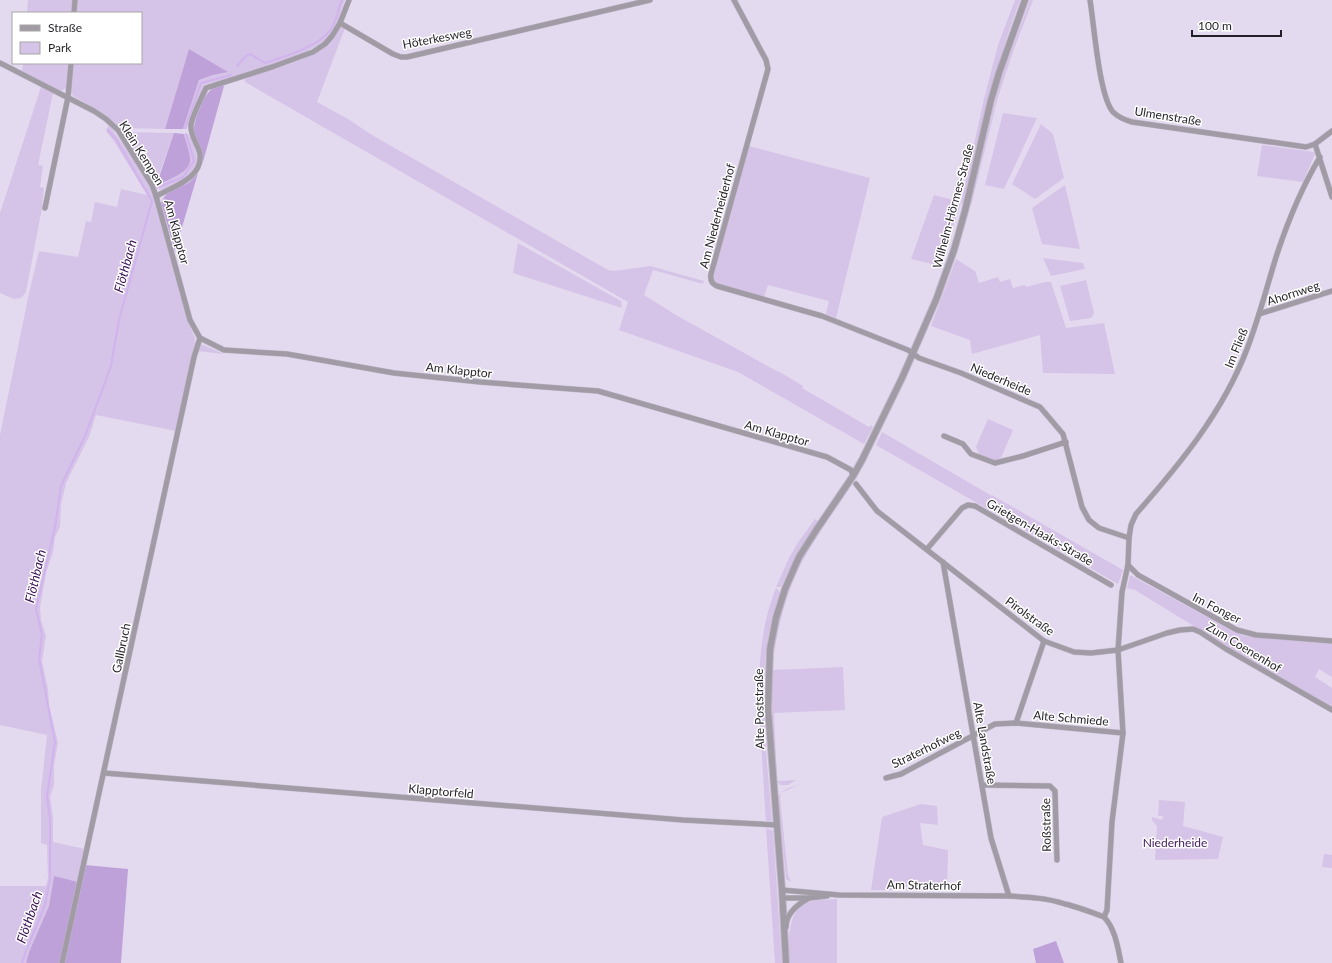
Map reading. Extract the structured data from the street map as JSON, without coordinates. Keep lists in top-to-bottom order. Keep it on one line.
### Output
{"streets":{"street":["Höterkesweg","Ulmenstraße","Klein Kempen","Wilhelm-Hörmes-Straße","Am Niederheiderhof","Am Klapptor","Ahornweg","Im Fließ","Niederheide","Grietgen-Haaks-Straße","Im Fonger","Pirolstraße","Zum Coenenhof","Gallbruch","Alte Poststraße","Alte Schmiede","Alte Landstraße","Straterhofweg","Klapptorfeld","Roßstraße","Am Straterhof"]},"crossings":[["Klein Kempen","Am Klapptor"],["Wilhelm-Hörmes-Straße","Am Niederheiderhof"],["Wilhelm-Hörmes-Straße","Am Klapptor"],["Wilhelm-Hörmes-Straße","Niederheide"],["Wilhelm-Hörmes-Straße","Alte Poststraße"],["Am Niederheiderhof","Niederheide"],["Am Klapptor","Gallbruch"],["Am Klapptor","Alte Poststraße"],["Ahornweg","Im Fließ"],["Im Fließ","Niederheide"],["Pirolstraße","Zum Coenenhof"],["Pirolstraße","Alte Schmiede"],["Pirolstraße","Alte Landstraße"],["Gallbruch","Klapptorfeld"],["Alte Poststraße","Klapptorfeld"],["Alte Poststraße","Am Straterhof"],["Alte Schmiede","Alte Landstraße"],["Alte Schmiede","Straterhofweg"],["Alte Landstraße","Straterhofweg"],["Alte Landstraße","Roßstraße"],["Alte Landstraße","Am Straterhof"]],"water":["Flöthbach"],"parks":["Niederheide"],"legend":["Straße","Park"],"scale_bar":"100 m"}
